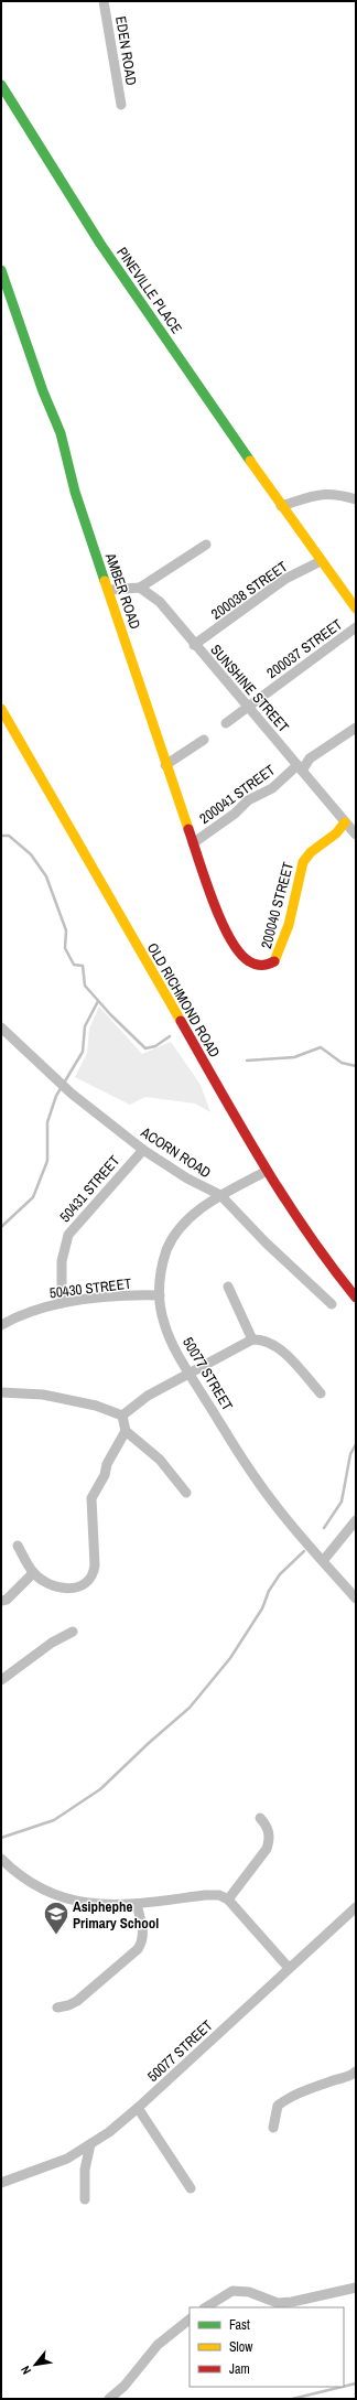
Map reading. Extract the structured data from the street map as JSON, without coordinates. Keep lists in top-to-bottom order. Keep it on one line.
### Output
{"streets":{"street":["EDEN ROAD","PINEVILLE PLACE","200038 STREET","AMBER ROAD","200037 STREET","SUNSHINE STREET","200041 STREET","200040 STREET","OLD RICHMOND ROAD","ACORN ROAD","50431 STREET","50430 STREET","50077 STREET"]},"crossings":[["PINEVILLE PLACE","200038 STREET"],["200038 STREET","SUNSHINE STREET"],["AMBER ROAD","200041 STREET"],["AMBER ROAD","200040 STREET"],["200037 STREET","SUNSHINE STREET"],["SUNSHINE STREET","200041 STREET"],["SUNSHINE STREET","200040 STREET"],["OLD RICHMOND ROAD","50077 STREET"],["ACORN ROAD","50431 STREET"],["ACORN ROAD","50077 STREET"],["50431 STREET","50430 STREET"],["50430 STREET","50077 STREET"]],"places":{"school or university":["Asiphephe Primary School"]},"legend":["Fast","Slow","Jam"],"north":"bottom left"}
